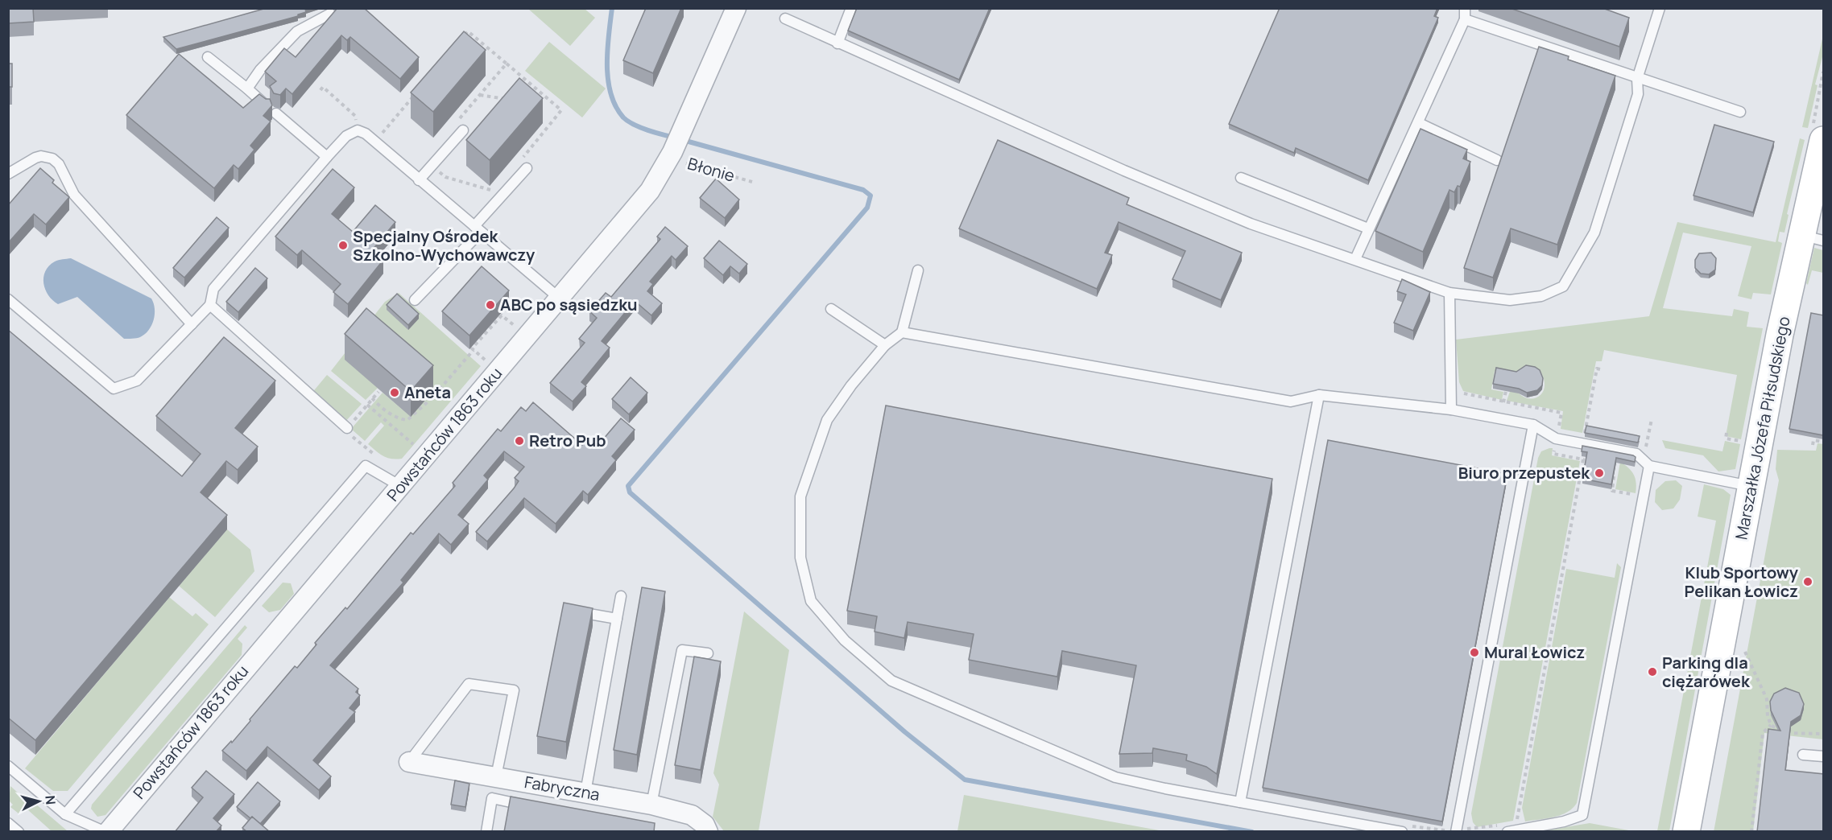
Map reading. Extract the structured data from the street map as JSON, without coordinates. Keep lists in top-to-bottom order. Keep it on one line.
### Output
{"streets":{"street":["Marszałka Józefa Piłsudskiego","Powstańców 1863 roku","Fabryczna"],"path":["Błonie"]},"crossings":[["Błonie","Powstańców 1863 roku"]],"places":["Specjalny Ośrodek Szkolno-Wychowawczy","ABC po sąsiedzku","Aneta","Retro Pub","Biuro przepustek","Klub Sportowy Pelikan Łowicz","Mural Łowicz","Parking dla ciężarówek"],"north":"right"}
